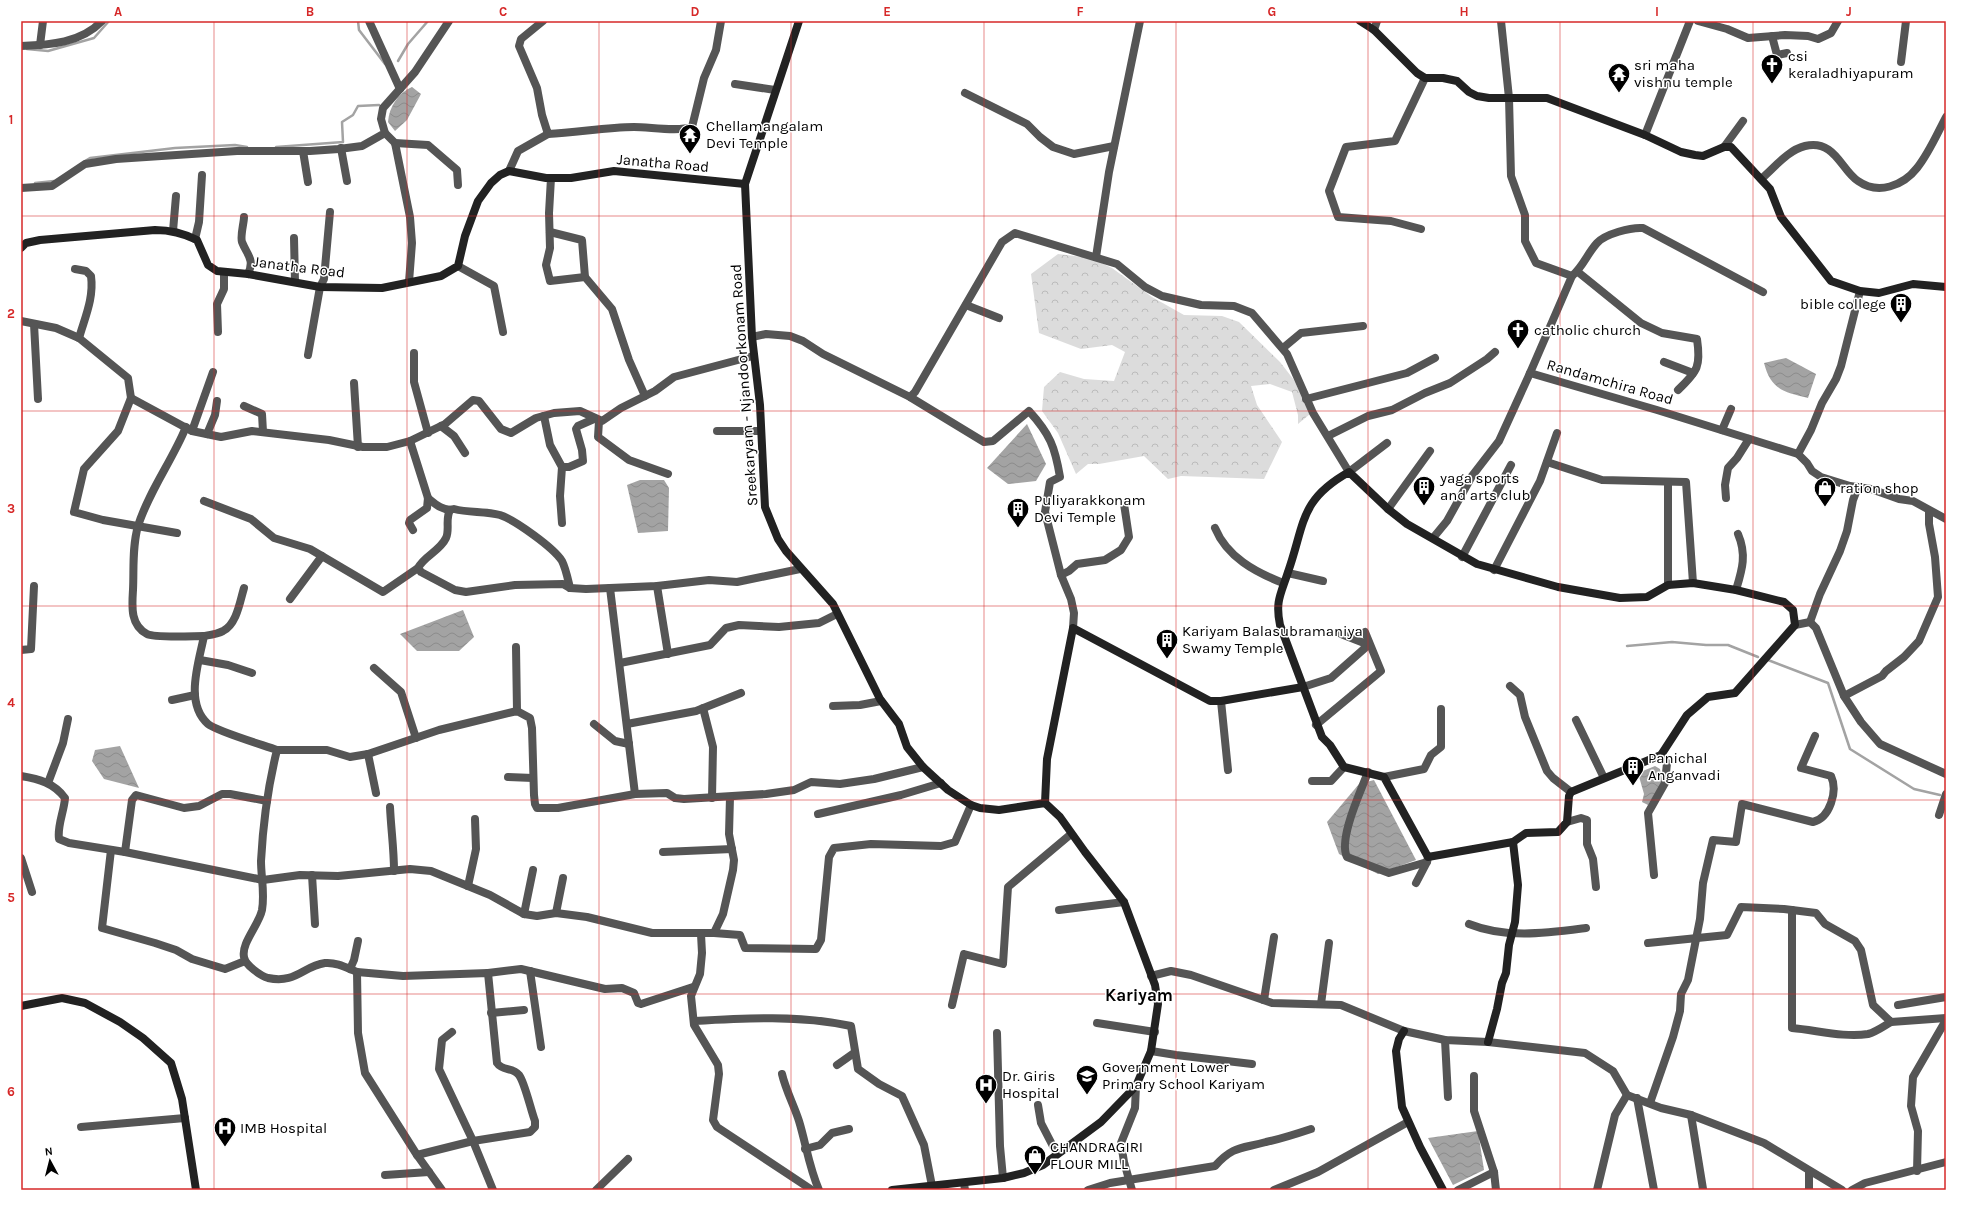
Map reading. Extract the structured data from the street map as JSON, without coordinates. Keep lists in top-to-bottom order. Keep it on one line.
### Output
{"streets":{"street":["Janatha Road","Randamchira Road","Sreekaryam - Njandoorkonam Road"]},"crossings":[["Janatha Road","Sreekaryam - Njandoorkonam Road"]],"districts":["Kariyam"],"places":{"church":["csi keraladhiyapuram","catholic church"],"temple":["sri maha vishnu temple","Chellamangalam Devi Temple"],"building":["bible college","yaga sports and arts club","Puliyarakkonam Devi Temple","Kariyam Balasubramaniya Swamy Temple","Panichal Anganvadi"],"shop":["ration shop","CHANDRAGIRI FLOUR MILL"],"school or university":["Government Lower Primary School Kariyam"],"hospital":["Dr. Giris Hospital","IMB Hospital"]},"north":"top","grid":{"columns":["A","B","C","D","E","F","G","H","I","J"],"rows":["1","2","3","4","5","6"]}}
